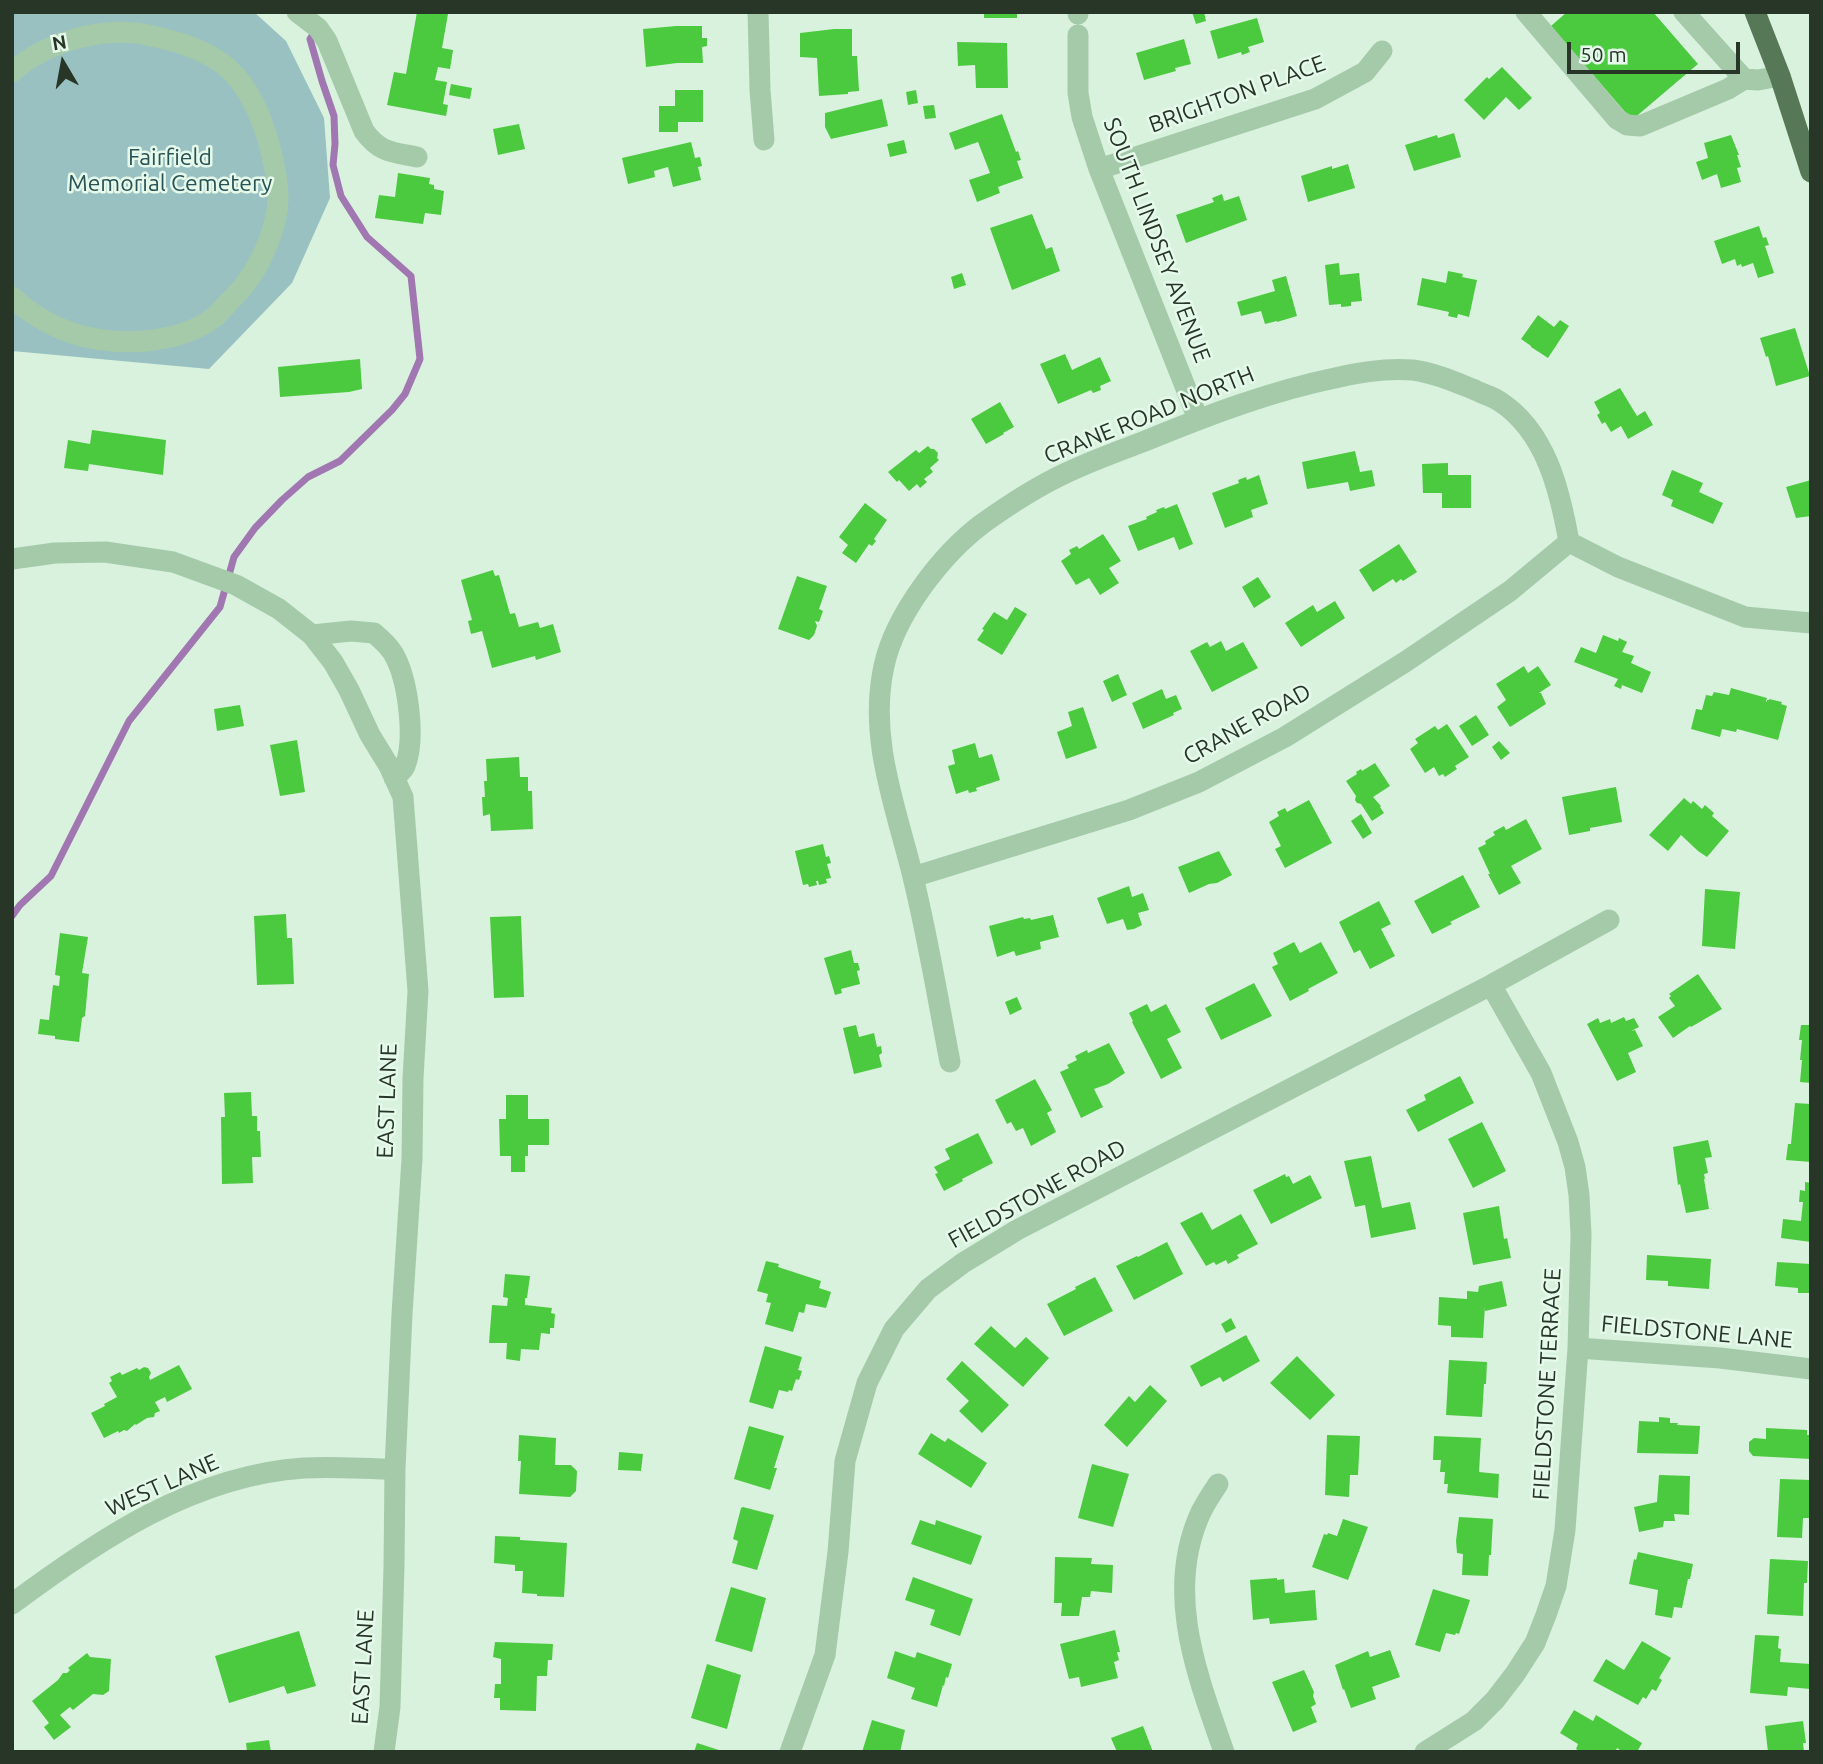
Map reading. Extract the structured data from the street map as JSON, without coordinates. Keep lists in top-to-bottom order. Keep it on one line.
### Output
{"streets":{"street":["BRIGHTON PLACE","SOUTH LINDSEY AVENUE","CRANE ROAD NORTH","CRANE ROAD","EAST LANE","FIELDSTONE ROAD","FIELDSTONE LANE","FIELDSTONE TERRACE","WEST LANE"]},"crossings":[["BRIGHTON PLACE","SOUTH LINDSEY AVENUE"],["SOUTH LINDSEY AVENUE","CRANE ROAD NORTH"],["CRANE ROAD NORTH","CRANE ROAD"],["EAST LANE","WEST LANE"],["FIELDSTONE ROAD","FIELDSTONE TERRACE"],["FIELDSTONE LANE","FIELDSTONE TERRACE"]],"parks":["Fairfield Memorial Cemetery"],"scale_bar":"50 m","north":"top"}
